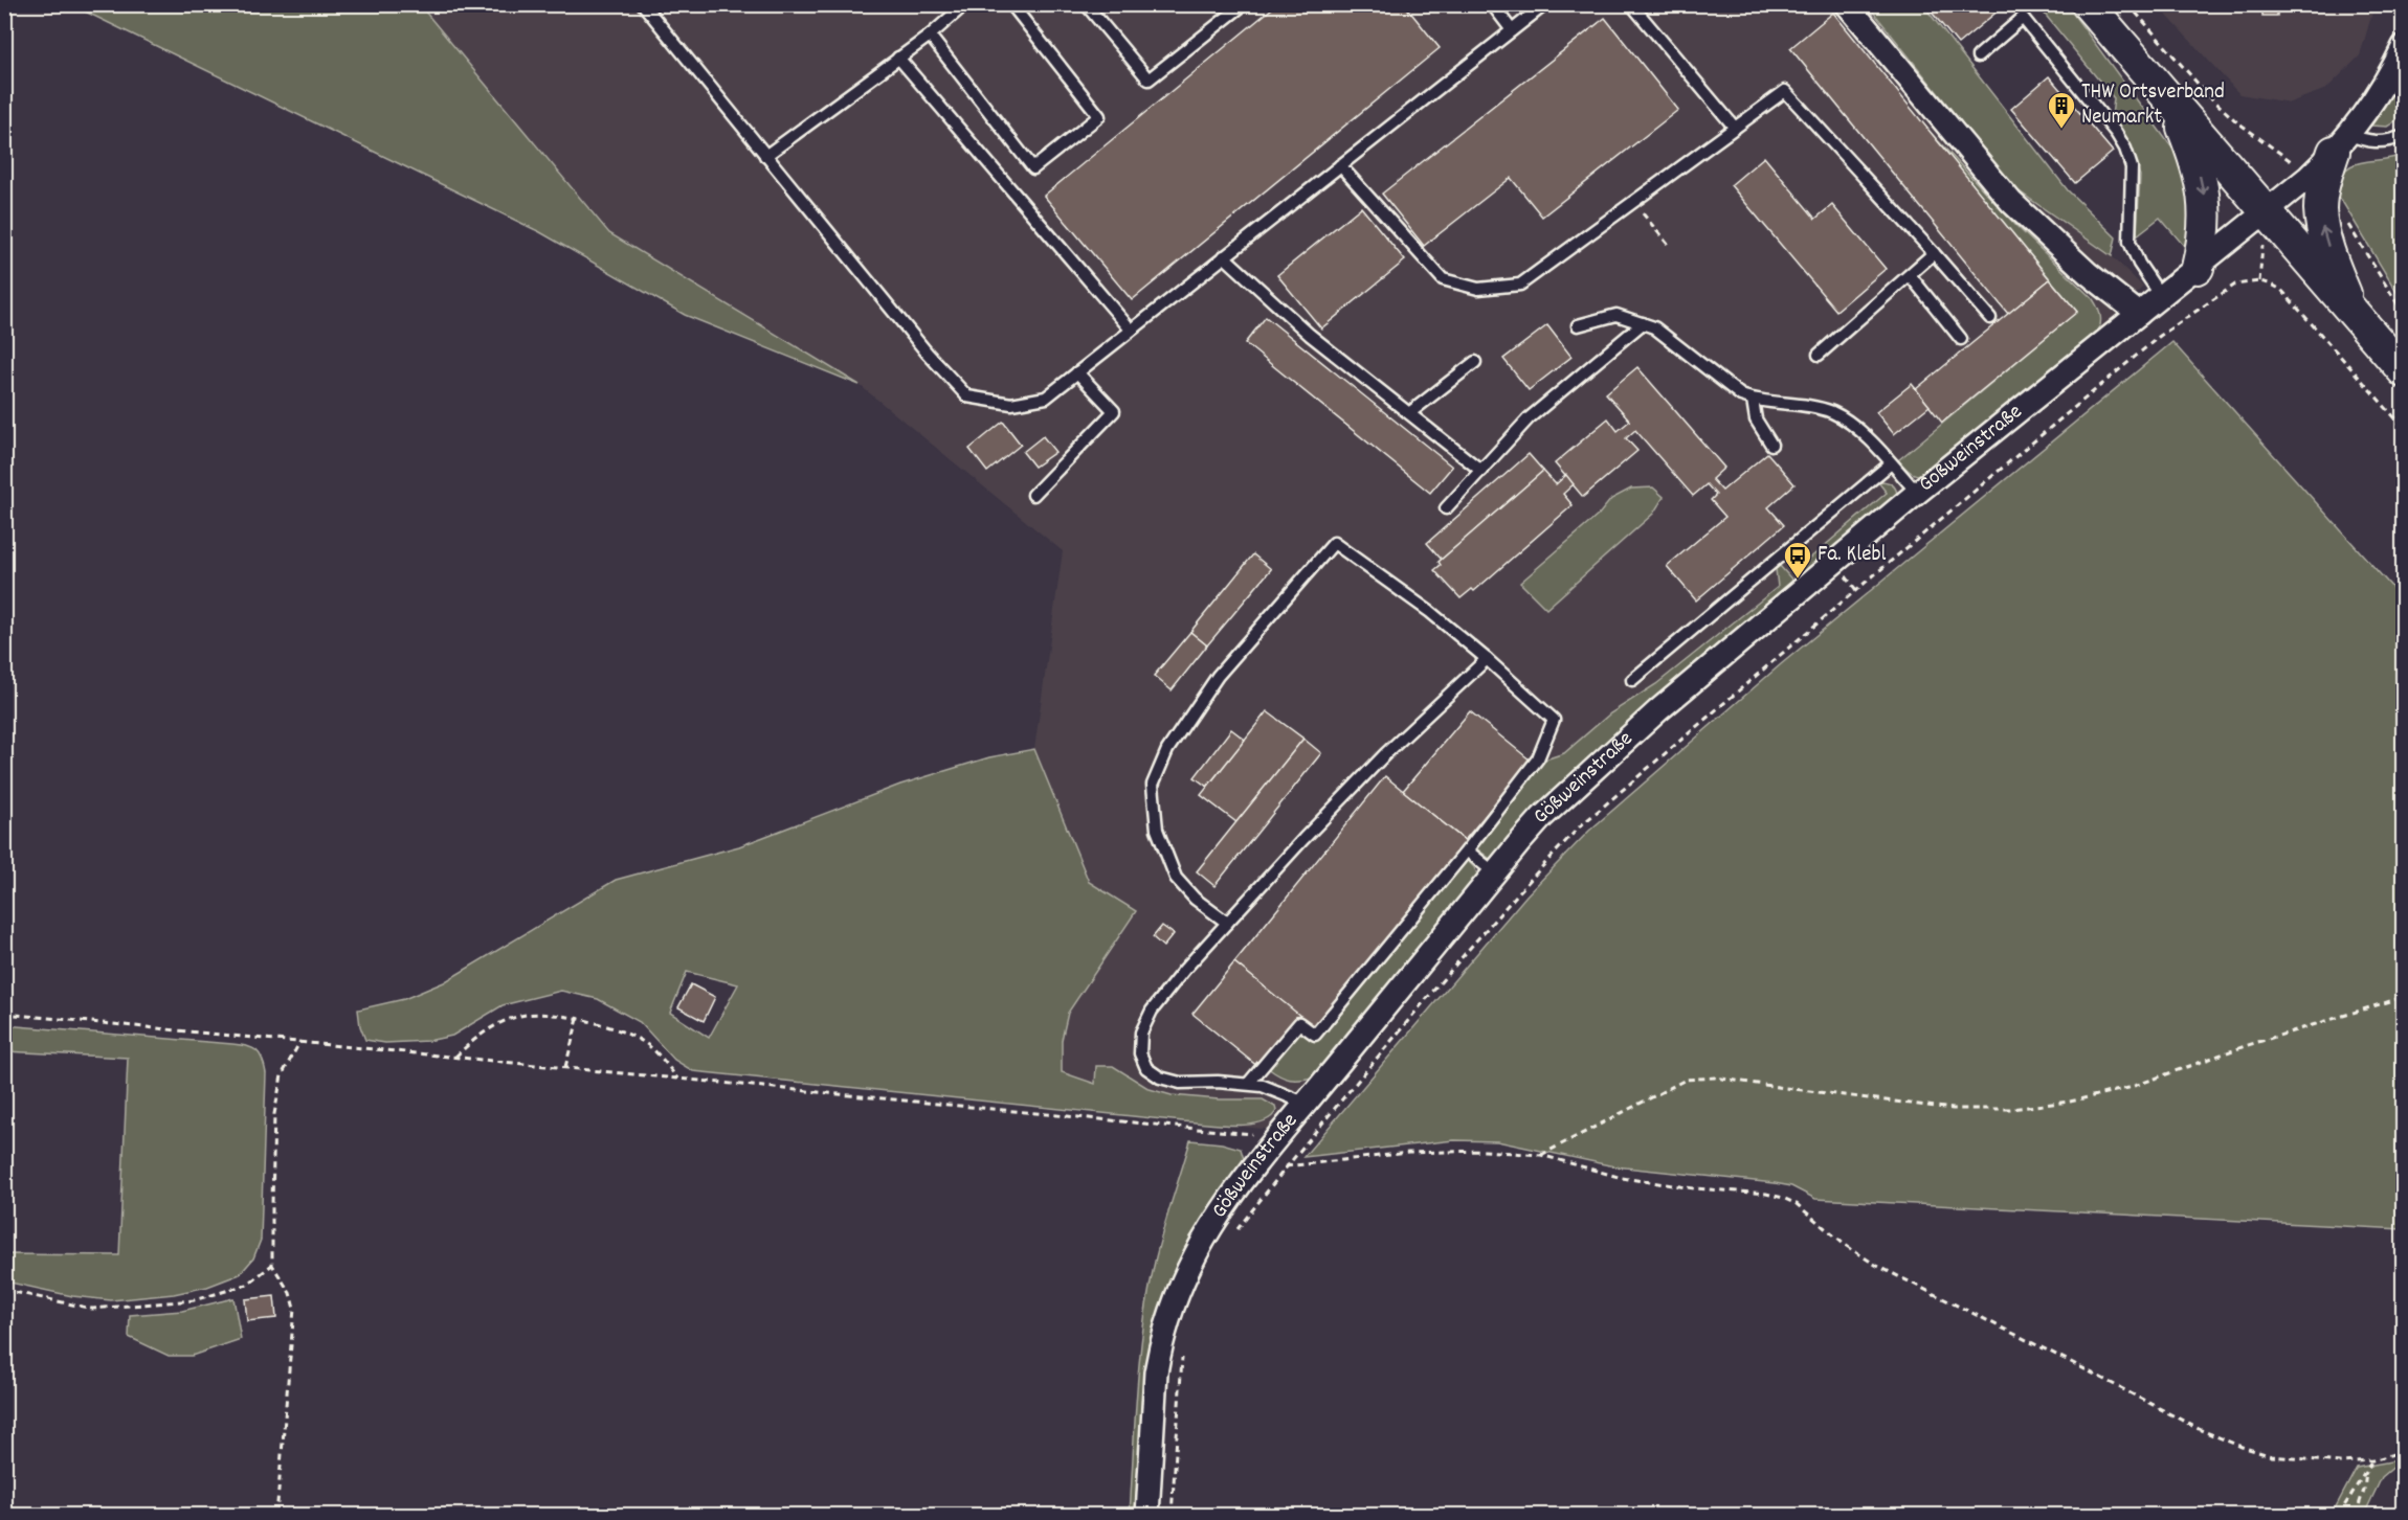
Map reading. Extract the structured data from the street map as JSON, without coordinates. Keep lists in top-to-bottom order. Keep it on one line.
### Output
{"streets":{"street":["Gößweinstraße"]},"places":{"building":["THW Ortsverband Neumarkt"],"bus stop":["Fa. Klebl"]}}
